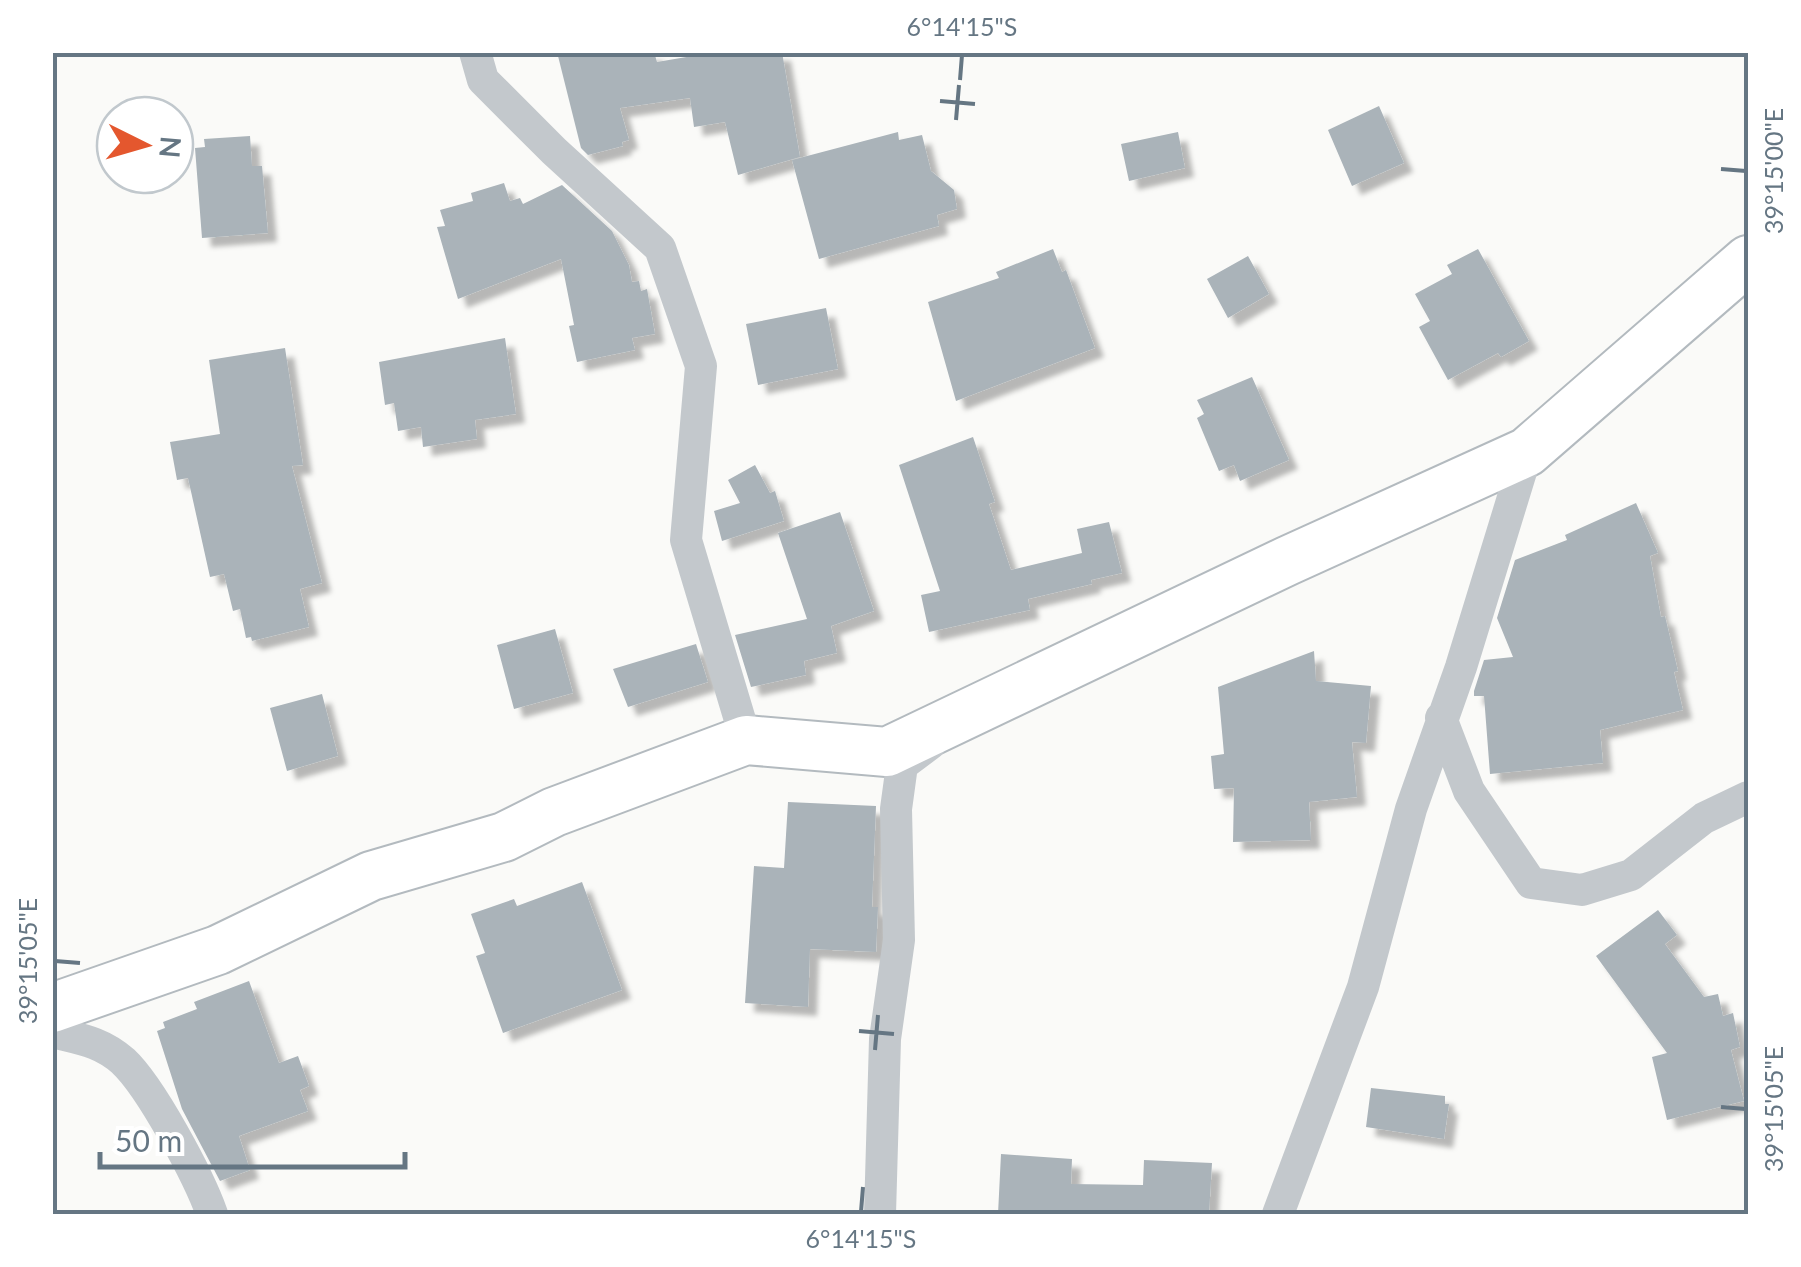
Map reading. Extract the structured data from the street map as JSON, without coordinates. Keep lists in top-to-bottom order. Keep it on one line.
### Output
{"scale_bar":"50 m","north":"right","coordinates":["6°14'15\"S","39°15'00\"E","39°15'05\"E"]}
